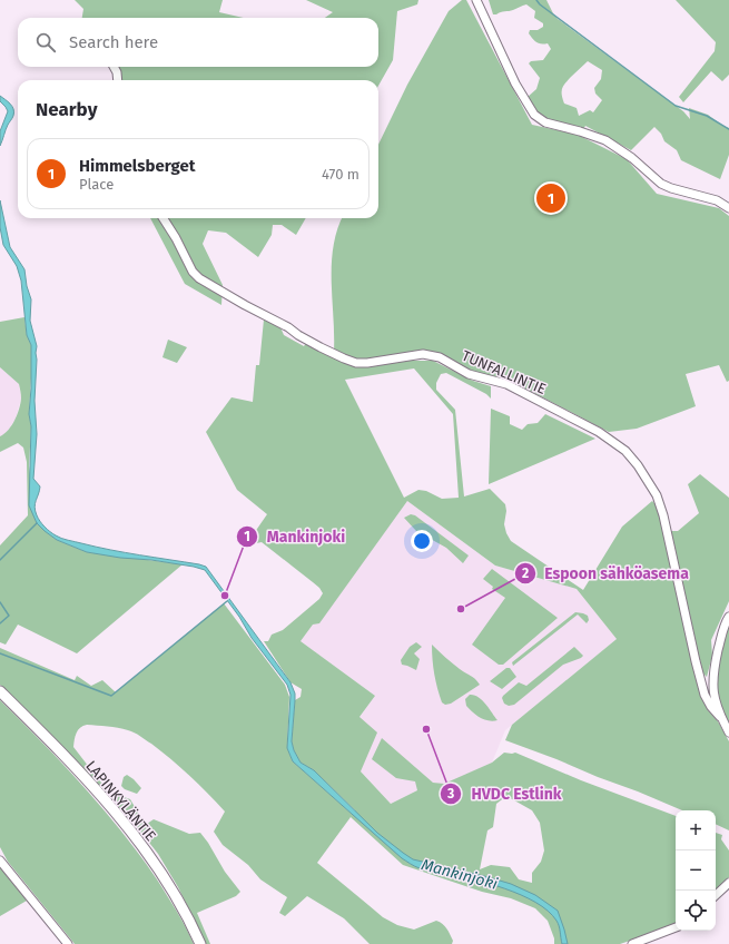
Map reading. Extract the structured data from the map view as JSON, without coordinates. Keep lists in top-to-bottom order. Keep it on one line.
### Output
{"streets":{"main road":["LAPINKYLÄNTIE"],"street":["TUNFALLINTIE"]},"water":["Mankinjoki"],"places":["Mankinjoki","Espoon sähköasema","HVDC Estlink"],"page":{"search":"Search here","heading":"Nearby","list":[{"mark":"1","name":"Himmelsberget","note":"Place","value":"470 m"}],"pins":"1","map_buttons":["+","−"]}}
